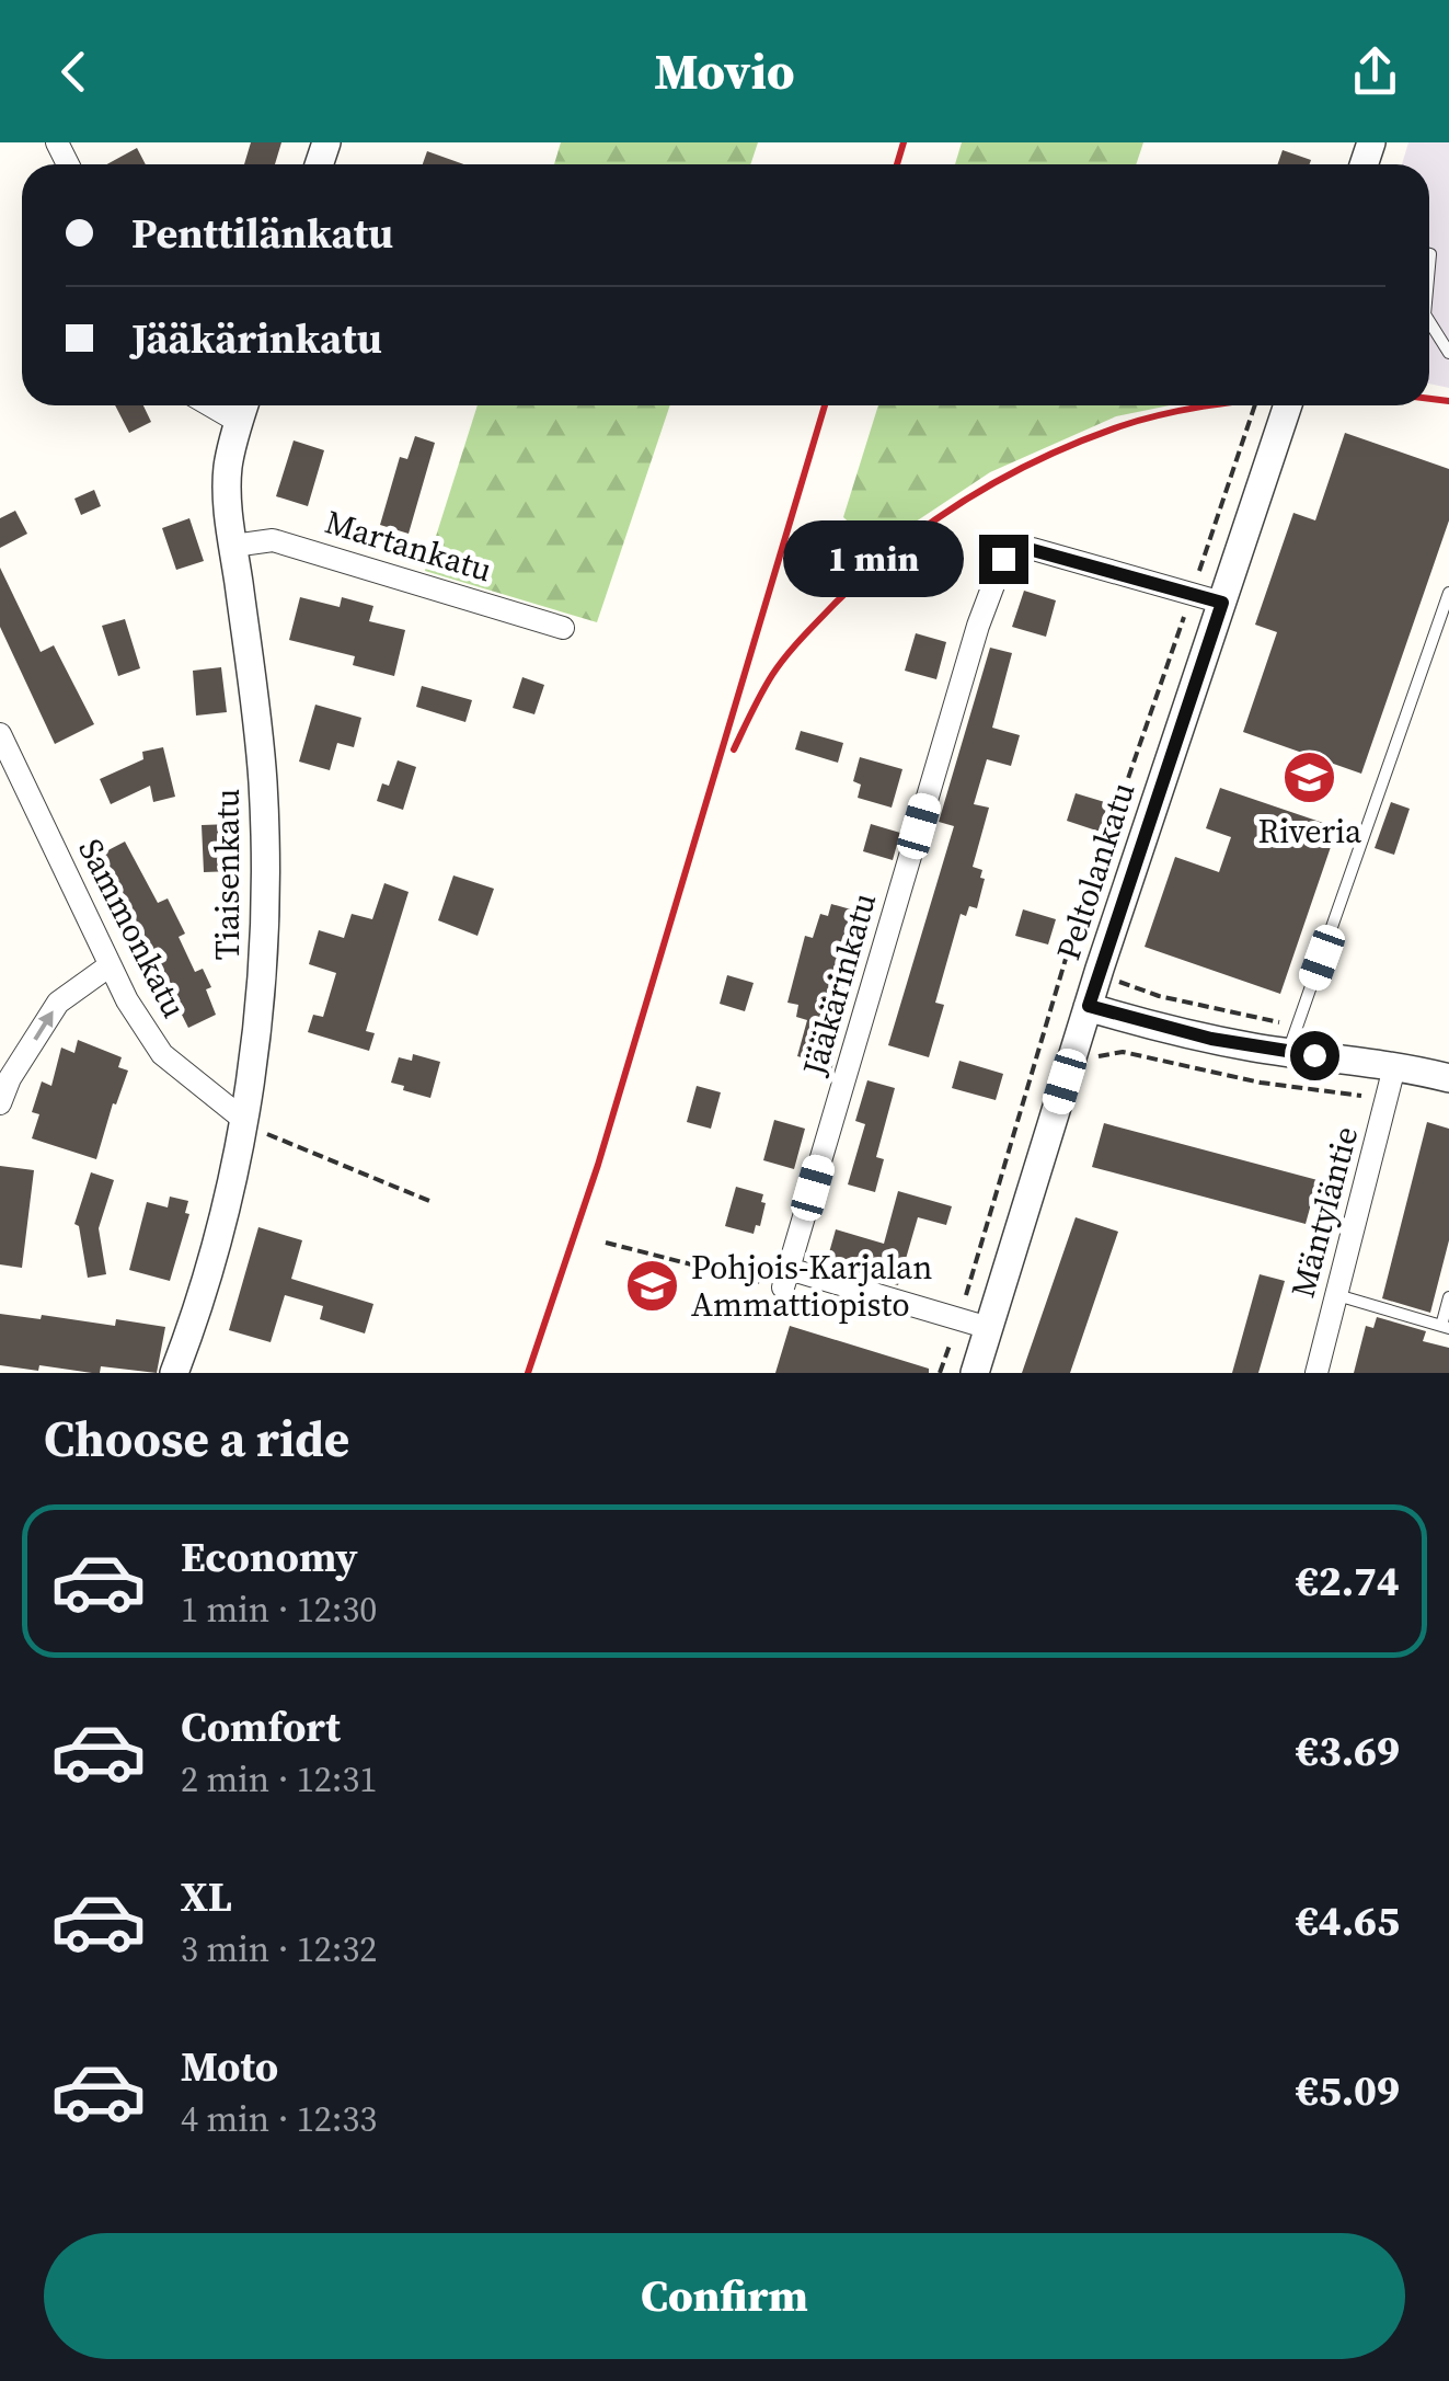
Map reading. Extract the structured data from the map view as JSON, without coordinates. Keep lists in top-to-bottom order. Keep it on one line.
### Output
{"streets":{"street":["Martankatu","Peltolankatu","Tiaisenkatu","Sammonkatu","Jääkärinkatu","Mäntyläntie"]},"crossings":[["Martankatu","Tiaisenkatu"],["Peltolankatu","Jääkärinkatu"],["Tiaisenkatu","Sammonkatu"]],"places":{"school or university":["Riveria","Pohjois-Karjalan Ammattiopisto"]},"page":{"header":"Movio","banner":["Penttilänkatu","Jääkärinkatu"],"bubble":"1 min","heading":"Choose a ride","list":[{"name":"Economy","note":"1 min · 12:30","value":"€2.74"},{"name":"Comfort","note":"2 min · 12:31","value":"€3.69"},{"name":"XL","note":"3 min · 12:32","value":"€4.65"},{"name":"Moto","note":"4 min · 12:33","value":"€5.09"}],"buttons":"Confirm"}}
